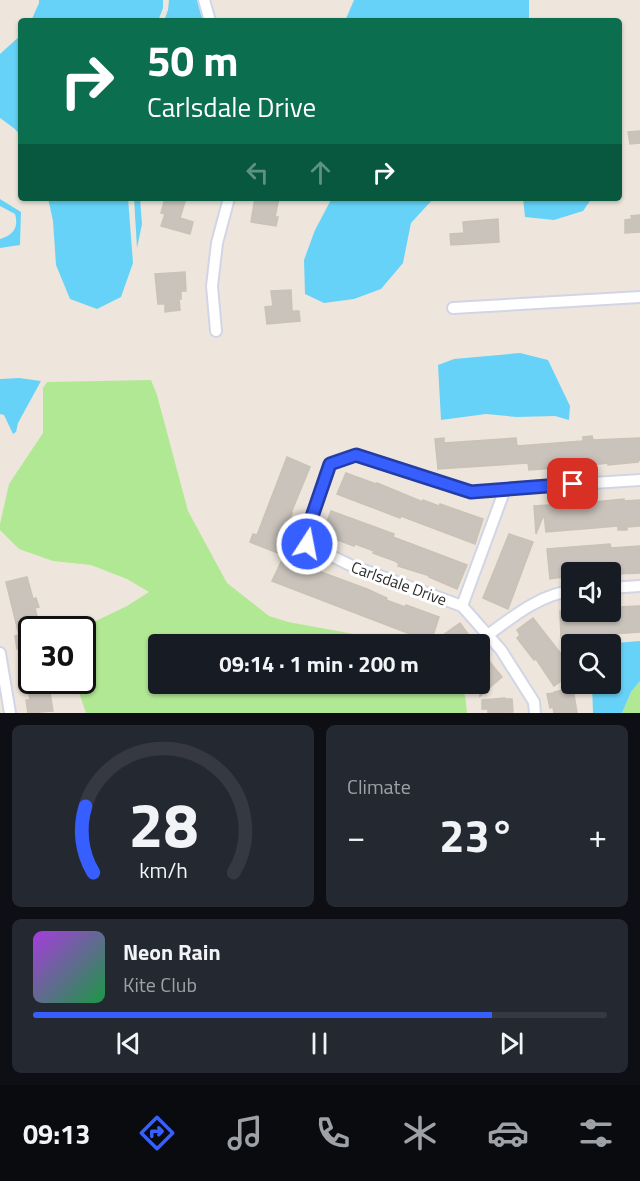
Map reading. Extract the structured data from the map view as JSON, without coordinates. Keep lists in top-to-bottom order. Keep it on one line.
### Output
{"streets":{"street":["Carlsdale Drive"]},"page":{"turn":["50 m","Carlsdale Drive"],"limit":"30","trip":"09:14 · 1 min · 200 m","tile":"Climate","heat":["−","23°","+"],"song":["Neon Rain","Kite Club"],"tabs":"09:13","gauge":["28","km/h"]}}
